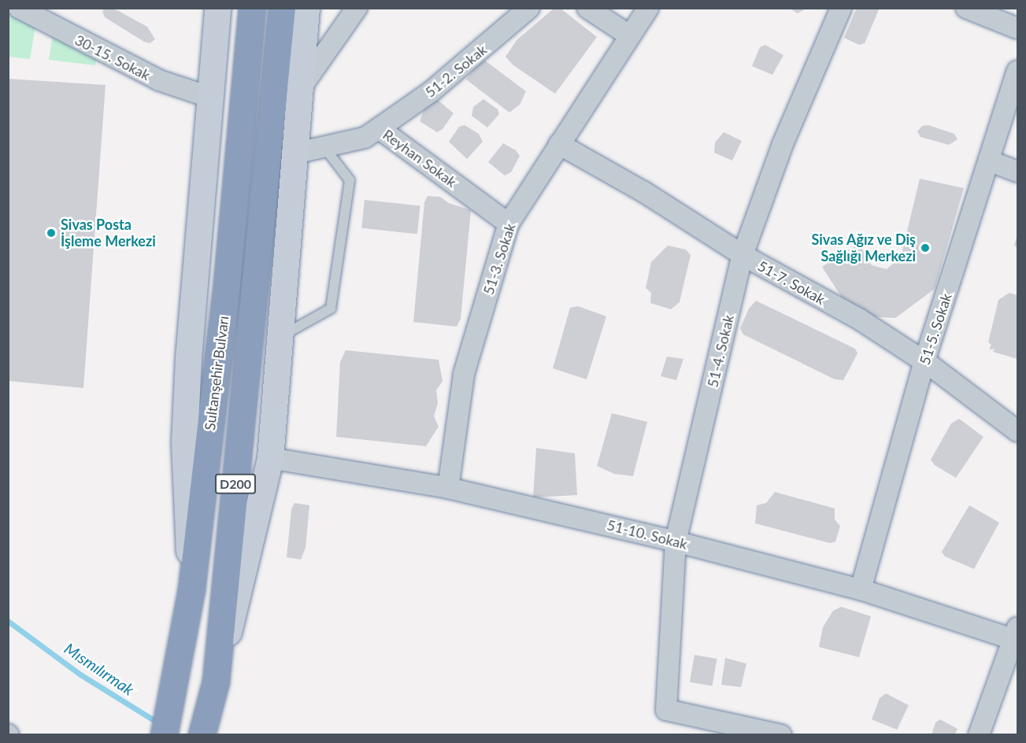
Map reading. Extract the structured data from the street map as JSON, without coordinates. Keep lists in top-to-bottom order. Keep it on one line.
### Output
{"streets":{"highway":["Sultanşehir Bulvarı","D200"],"street":["30-15. Sokak","51-2. Sokak","Reyhan Sokak","51-3. Sokak","51-7. Sokak","51-5. Sokak","51-4. Sokak","51-10. Sokak"]},"crossings":[["51-2. Sokak","Reyhan Sokak"],["Reyhan Sokak","51-3. Sokak"],["51-3. Sokak","51-7. Sokak"],["51-3. Sokak","51-10. Sokak"],["51-7. Sokak","51-5. Sokak"],["51-7. Sokak","51-4. Sokak"],["51-5. Sokak","51-10. Sokak"],["51-4. Sokak","51-10. Sokak"]],"water":["Mısmılırmak"],"places":["Sivas Posta İşleme Merkezi","Sivas Ağız ve Diş Sağlığı Merkezi"]}
